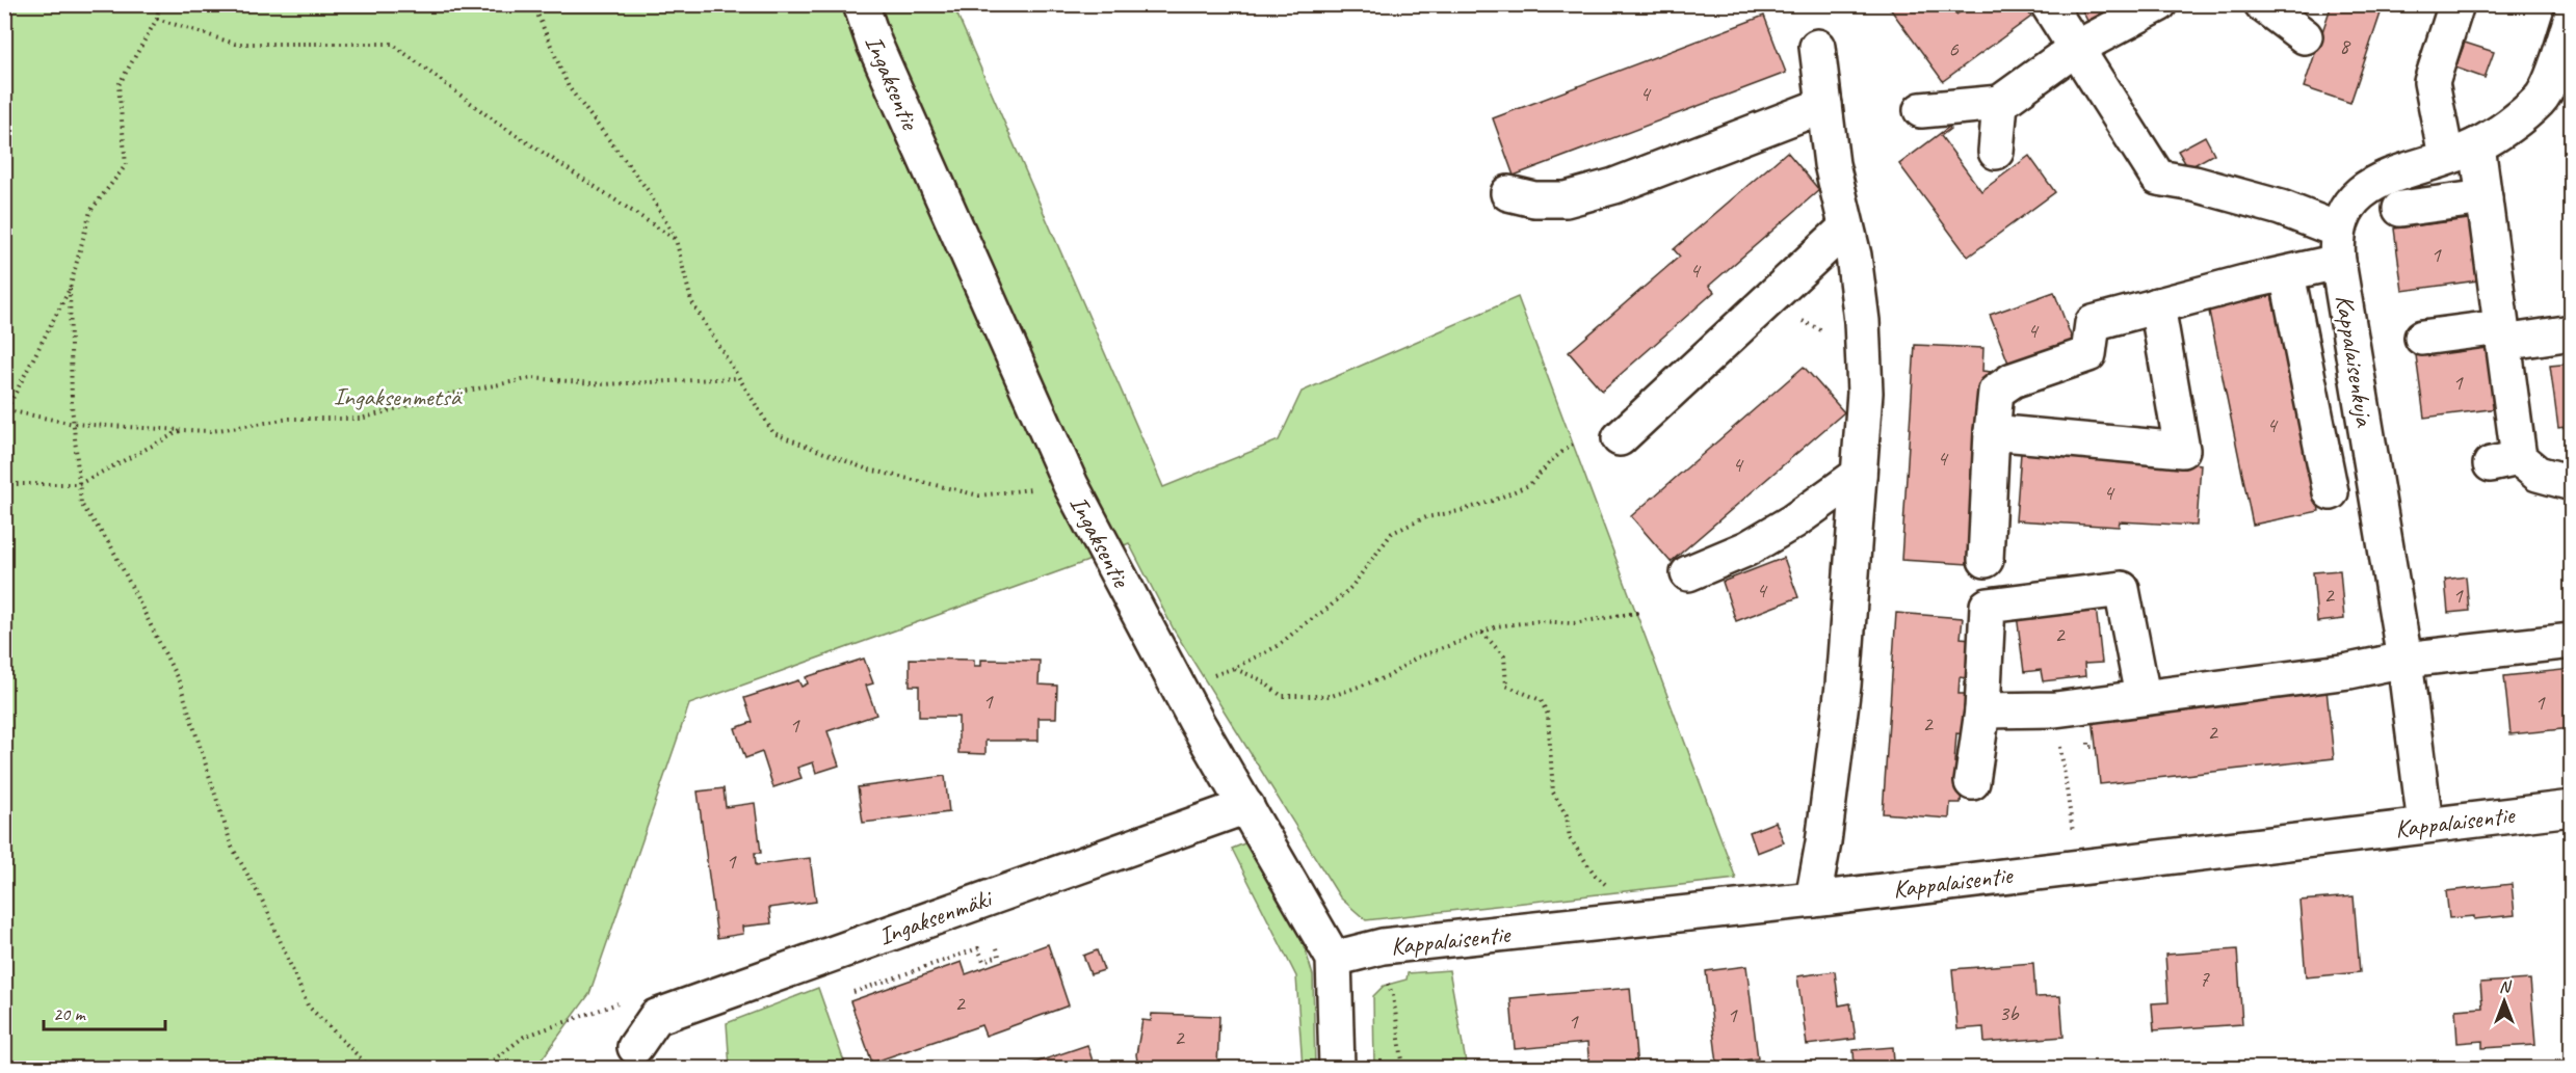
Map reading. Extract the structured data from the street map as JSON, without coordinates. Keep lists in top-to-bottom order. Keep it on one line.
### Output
{"streets":{"street":["Ingaksentie","Kappalaisenkuja","Kappalaisentie","Ingaksenmäki"]},"crossings":[["Ingaksentie","Kappalaisentie"],["Ingaksentie","Ingaksenmäki"],["Kappalaisenkuja","Kappalaisentie"]],"parks":["Ingaksenmetsä"],"house_numbers":["8","6","4","1","4","4","1","4","4","4","4","4","2","1","2","1","1","2","1","2","1","7","2","3b","1","1","2"],"scale_bar":"20 m","north":"top"}
